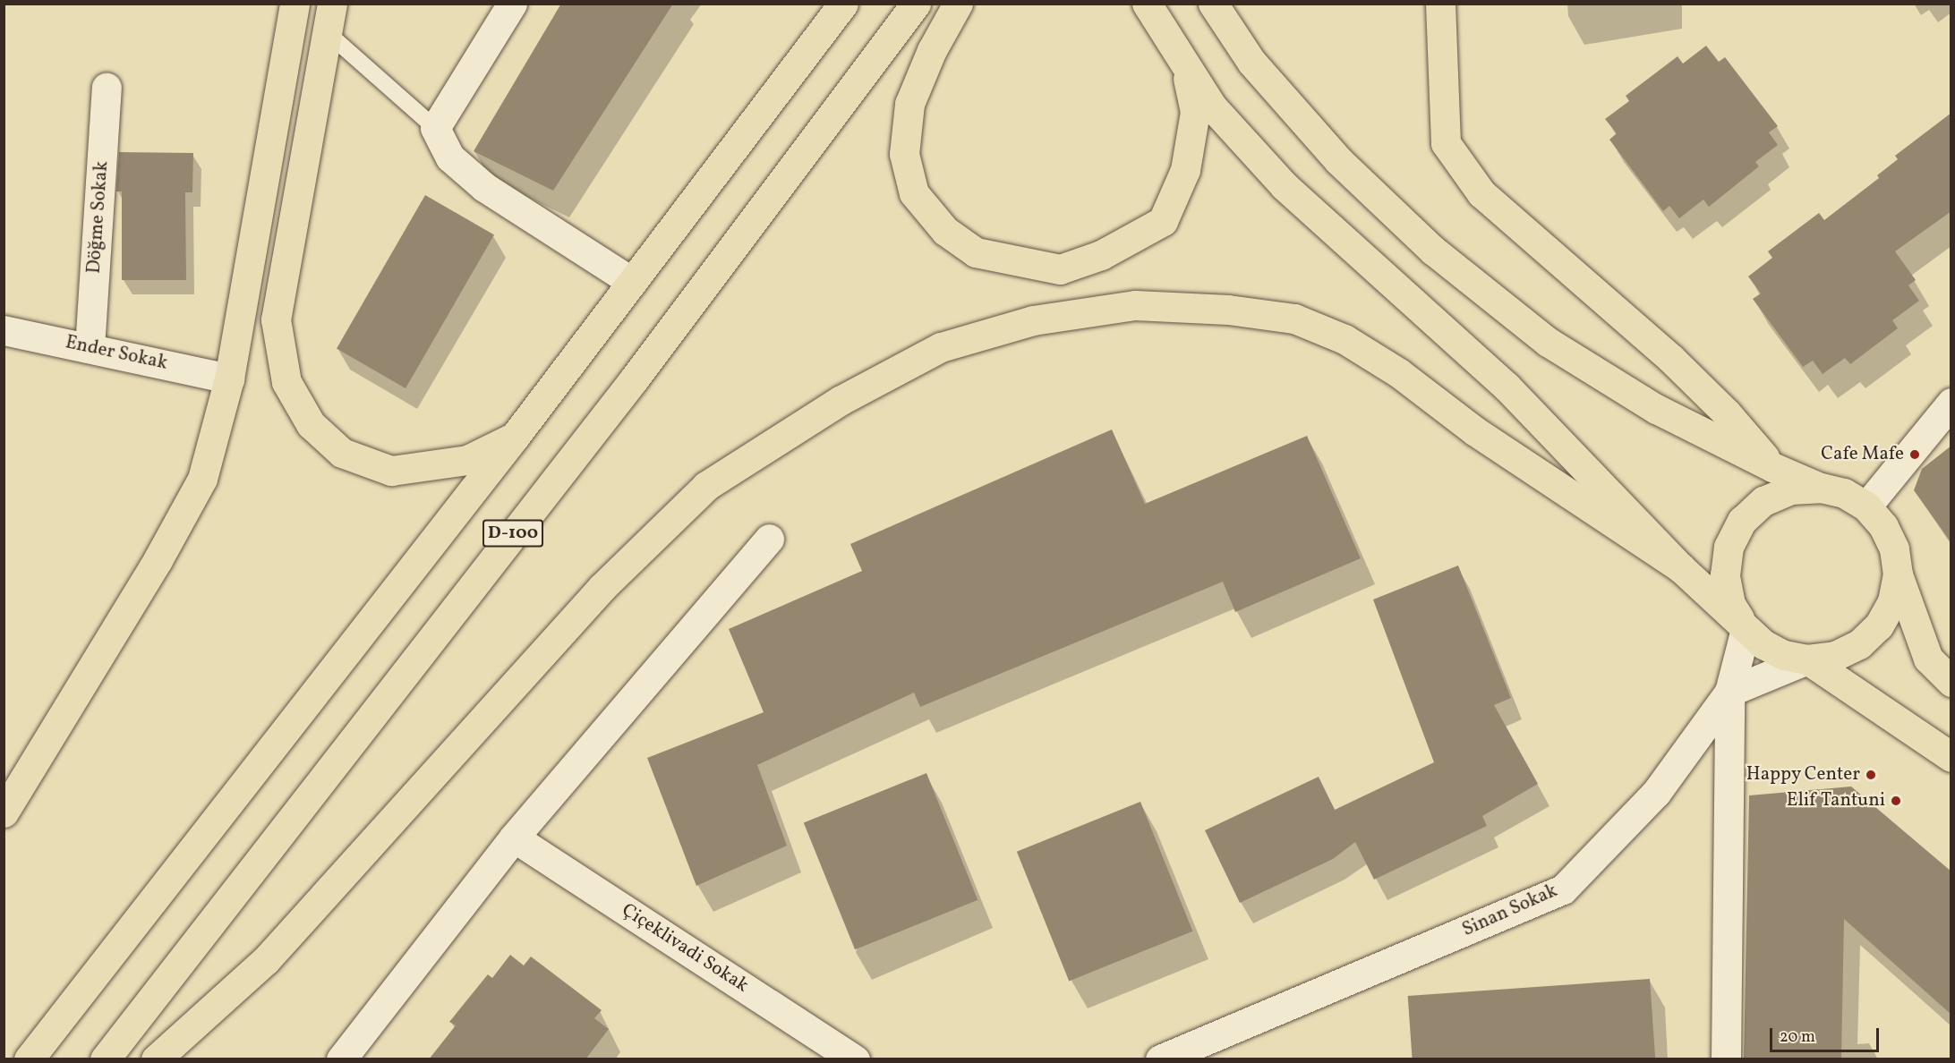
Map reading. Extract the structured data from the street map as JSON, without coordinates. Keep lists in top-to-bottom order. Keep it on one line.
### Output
{"streets":{"main road":["D-100"],"street":["Döğme Sokak","Ender Sokak","Sinan Sokak","Çiçeklivadi Sokak"]},"crossings":[["Döğme Sokak","Ender Sokak"]],"places":["Cafe Mafe","Happy Center","Elif Tantuni"],"scale_bar":"20 m"}
